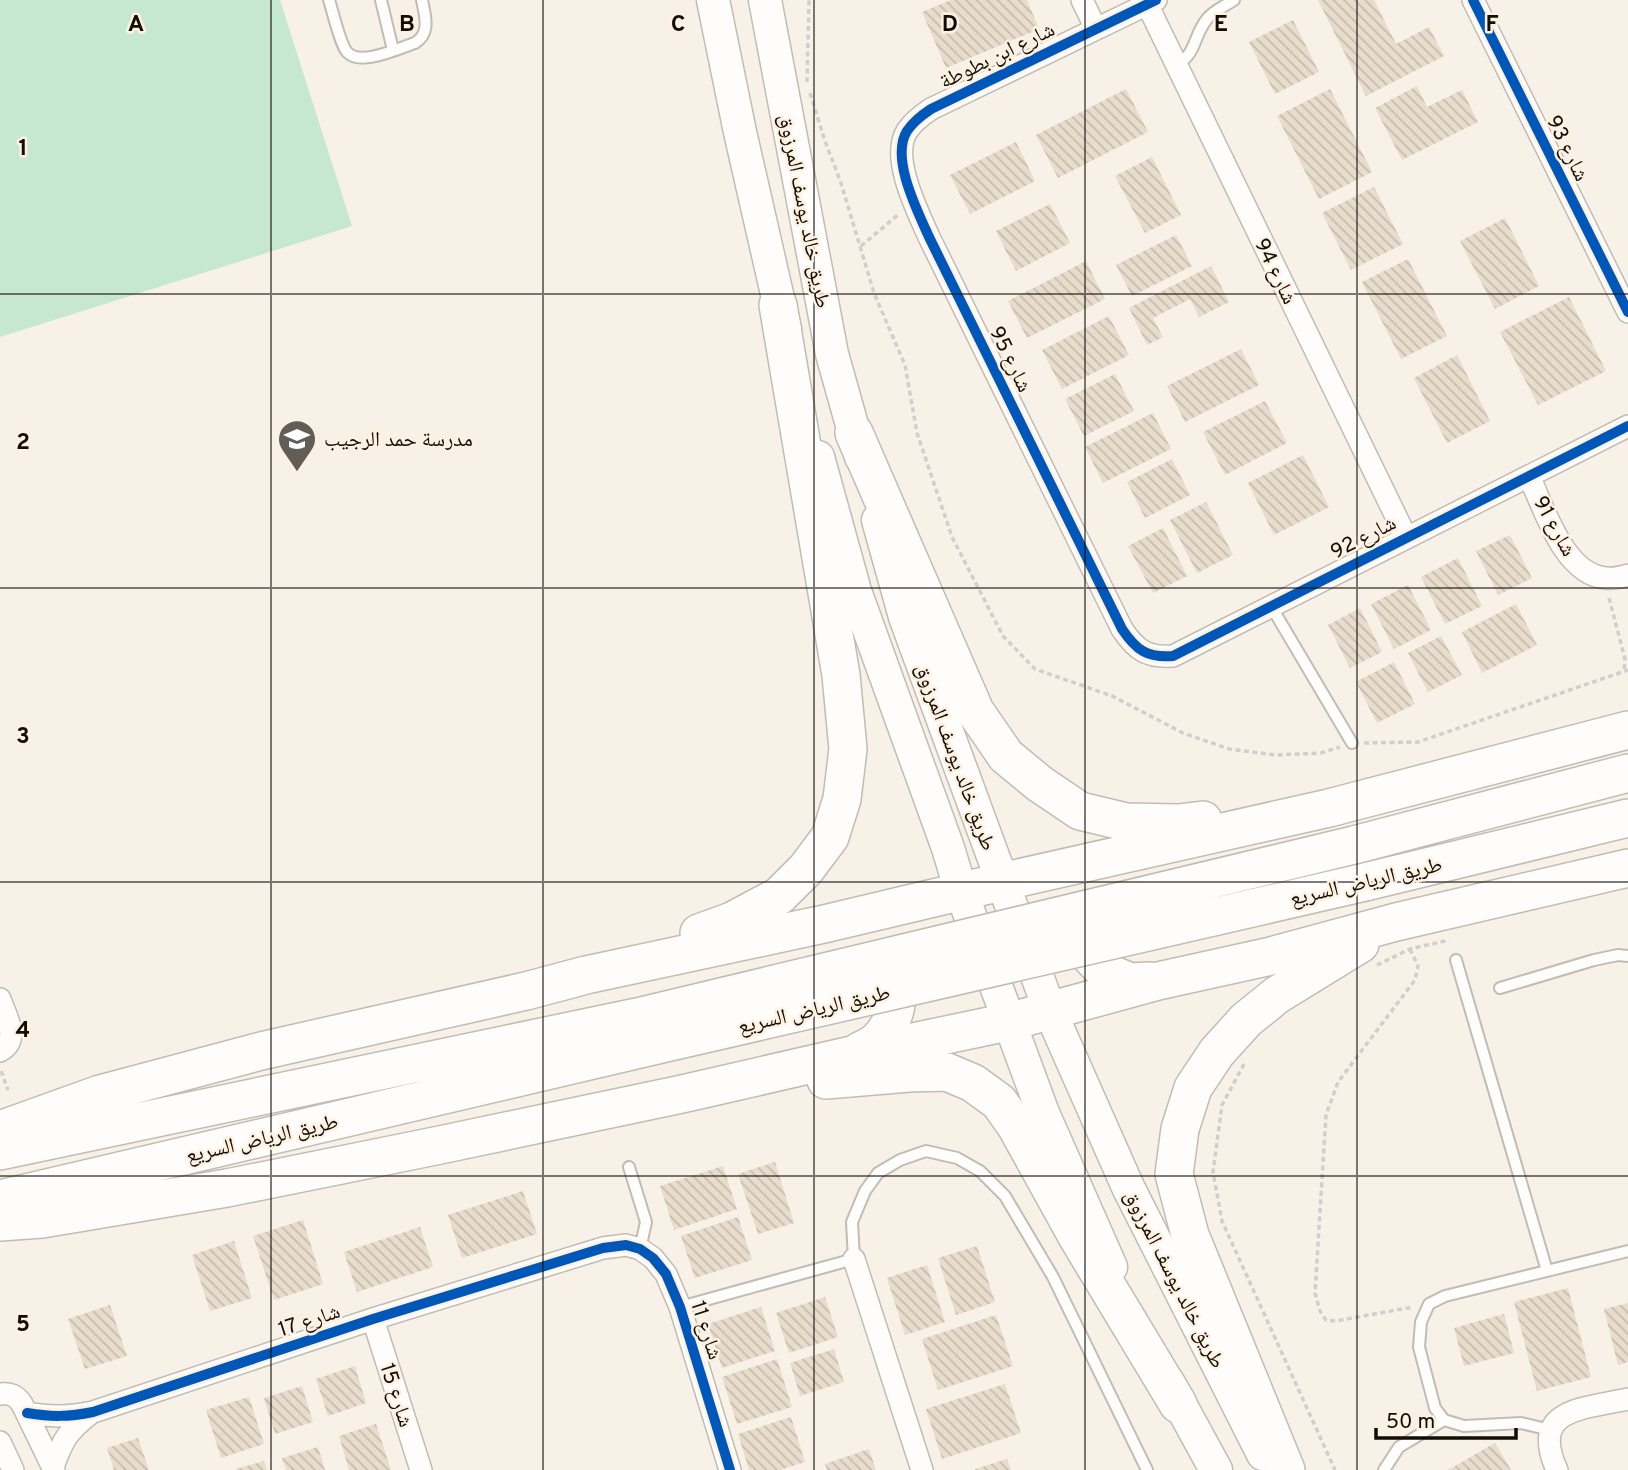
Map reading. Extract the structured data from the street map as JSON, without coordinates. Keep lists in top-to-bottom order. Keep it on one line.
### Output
{"streets":{"highway":["طريق الرياض السريع"],"main road":["طريق خالد يوسف المرزوق"],"street":["شارع ابن بطوطة","شارع 93","شارع 94","شارع 95","شارع 91","شارع 92","شارع 17","شارع 11","شارع 15"]},"crossings":[["شارع ابن بطوطة","شارع 94"],["شارع ابن بطوطة","شارع 95"],["شارع 94","شارع 92"],["شارع 95","شارع 92"],["شارع 91","شارع 92"],["شارع 17","شارع 11"],["شارع 17","شارع 15"]],"places":{"school or university":["مدرسة حمد الرجيب"]},"scale_bar":"50 m","grid":{"columns":["A","B","C","D","E","F"],"rows":["1","2","3","4","5"]}}
